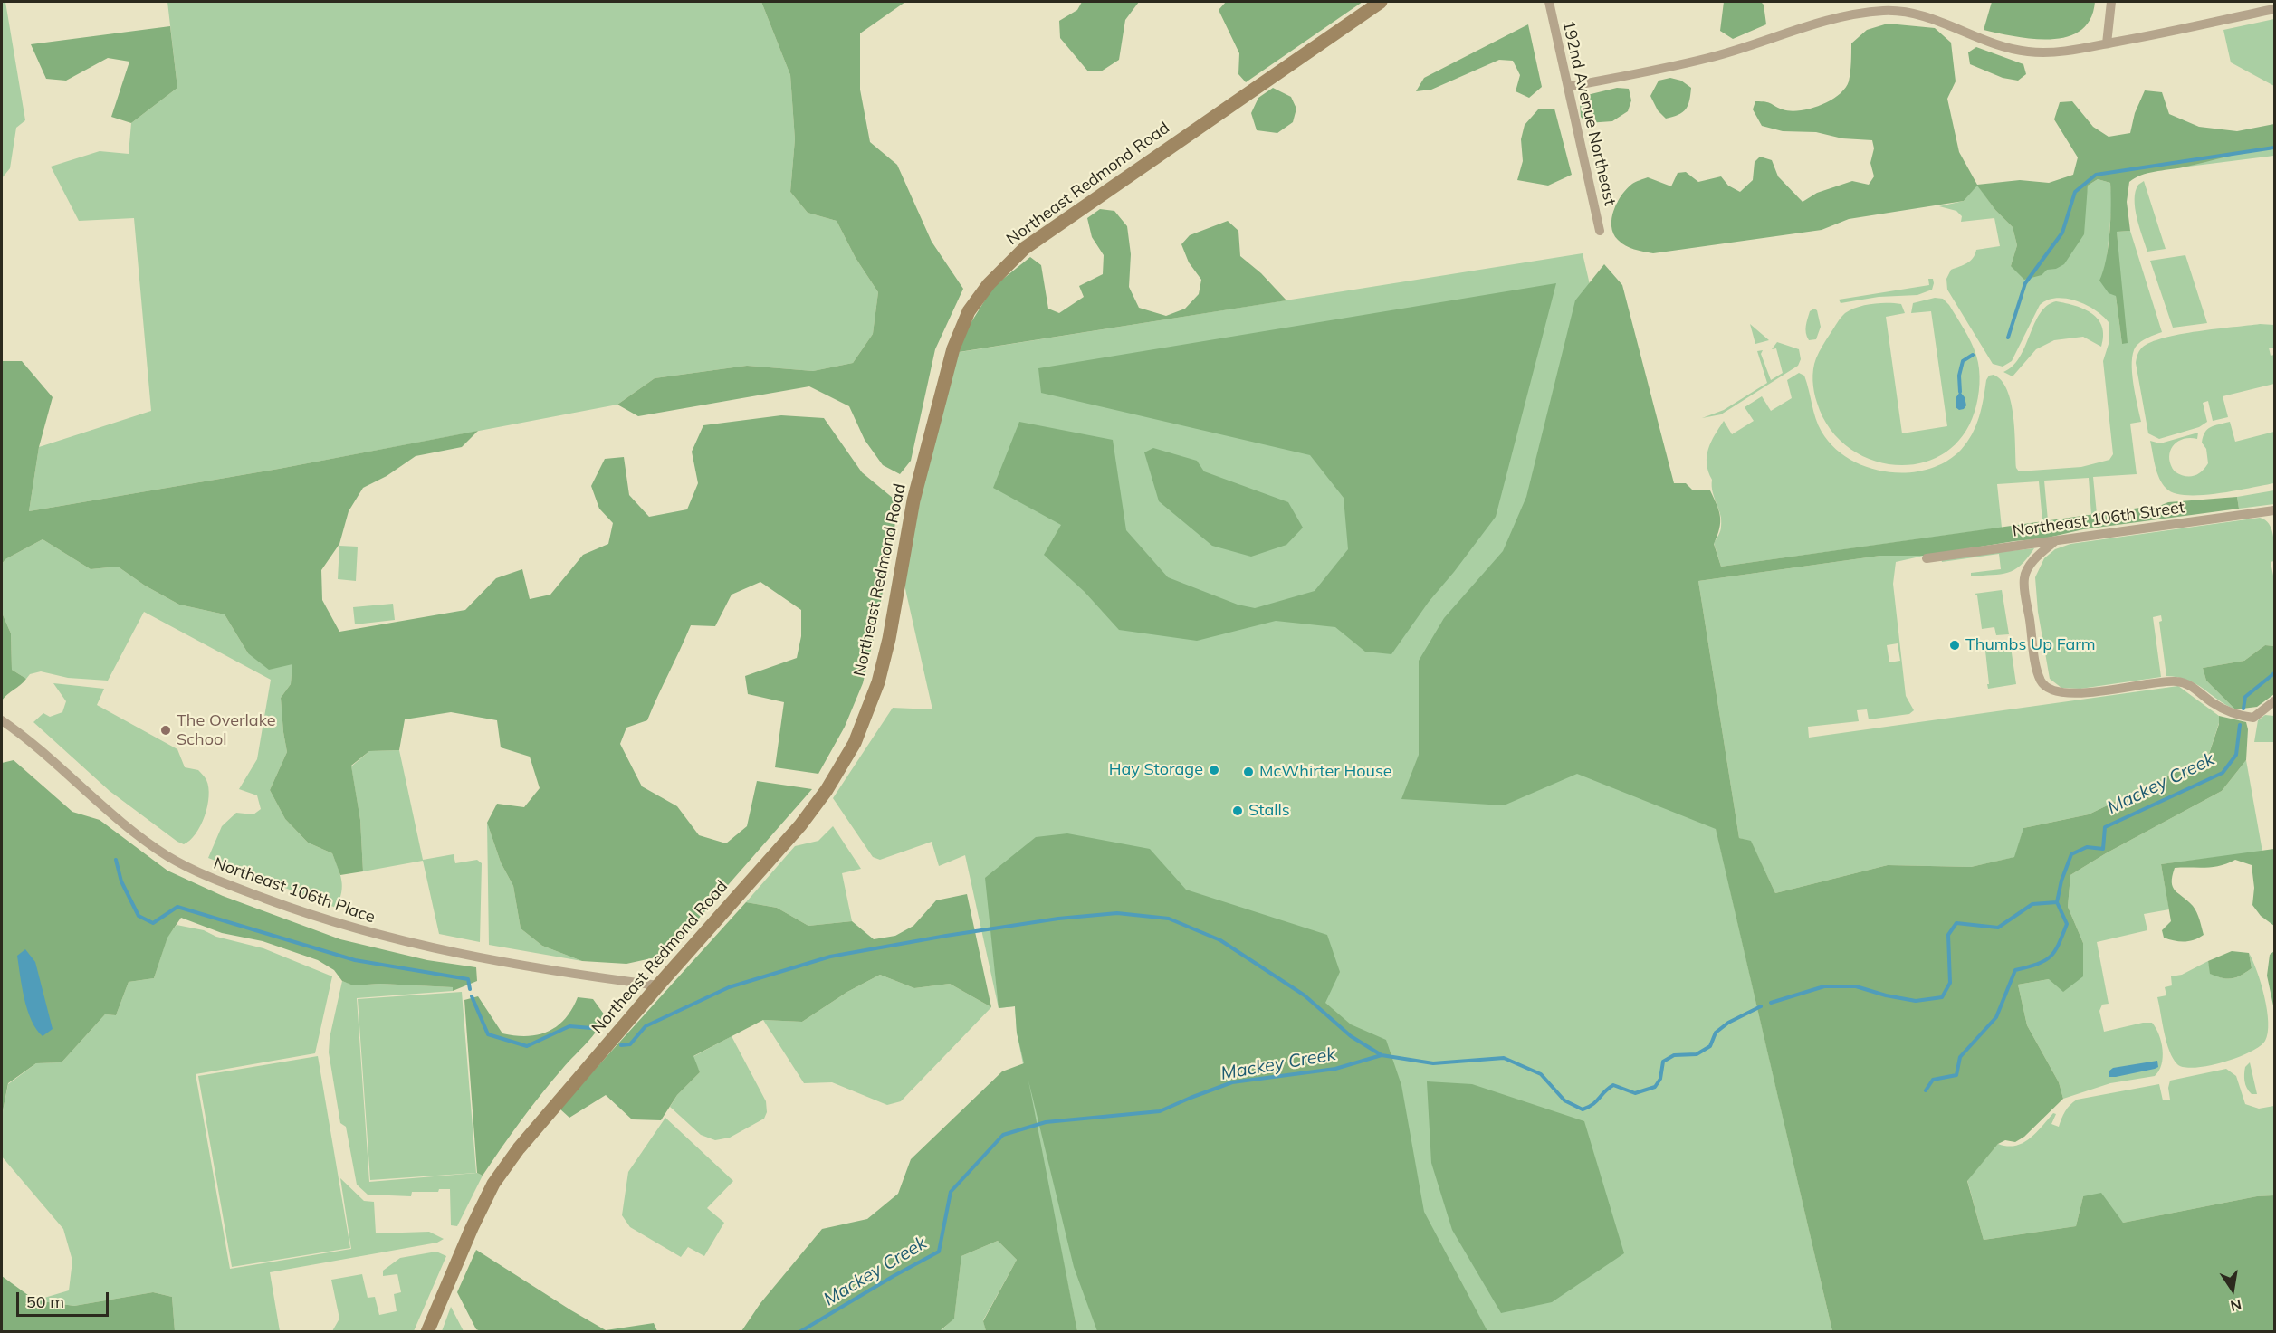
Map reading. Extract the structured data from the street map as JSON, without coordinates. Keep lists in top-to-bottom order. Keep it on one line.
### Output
{"streets":{"street":["192nd Avenue Northeast","Northeast Redmond Road","Northeast 106th Street","Northeast 106th Place"]},"crossings":[["Northeast Redmond Road","Northeast 106th Place"]],"water":["Mackey Creek"],"places":["Thumbs Up Farm","The Overlake School","Hay Storage","McWhirter House","Stalls"],"scale_bar":"50 m","north":"bottom"}
